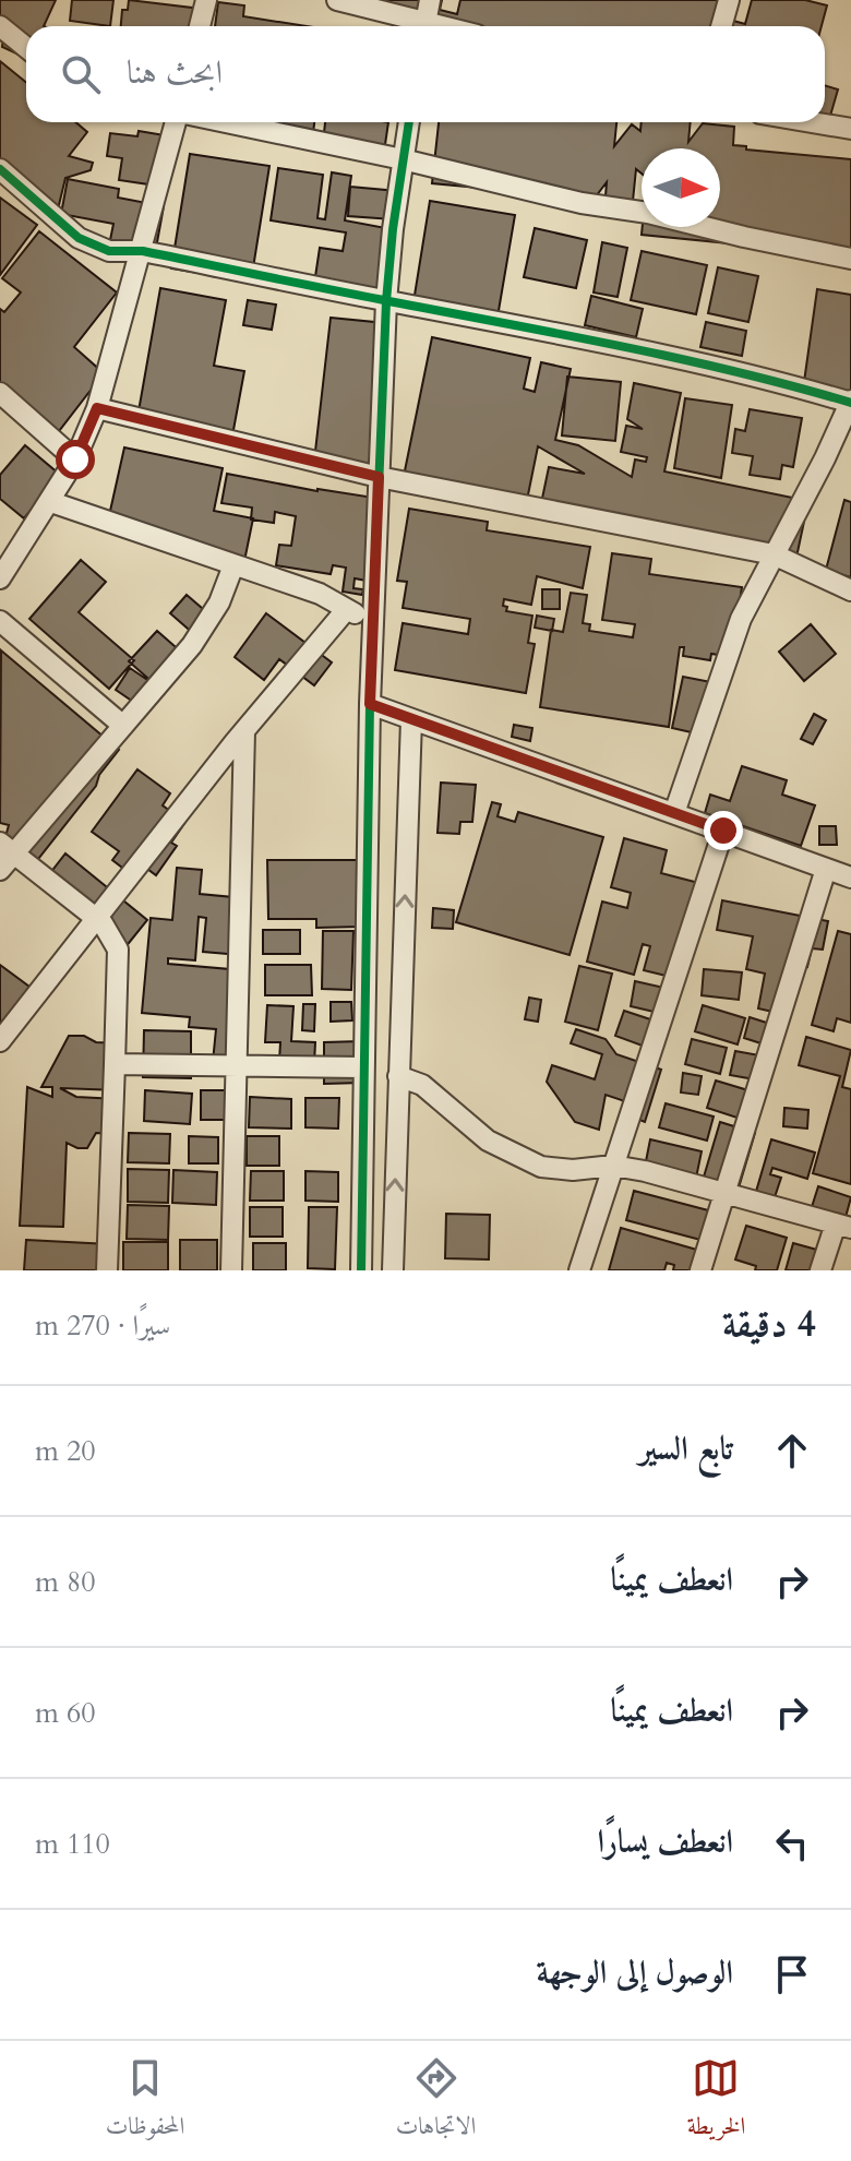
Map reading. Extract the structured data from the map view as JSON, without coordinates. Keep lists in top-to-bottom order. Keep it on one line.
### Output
{"north":"right","page":{"search":"ابحث هنا","heading":["4 دقيقة","سيرًا · 270 m"],"list":[["تابع السير","20 m"],["انعطف يمينًا","80 m"],["انعطف يمينًا","60 m"],["انعطف يسارًا","110 m"],"الوصول إلى الوجهة"],"nav":["الخريطة","الاتجاهات","المحفوظات"]}}
